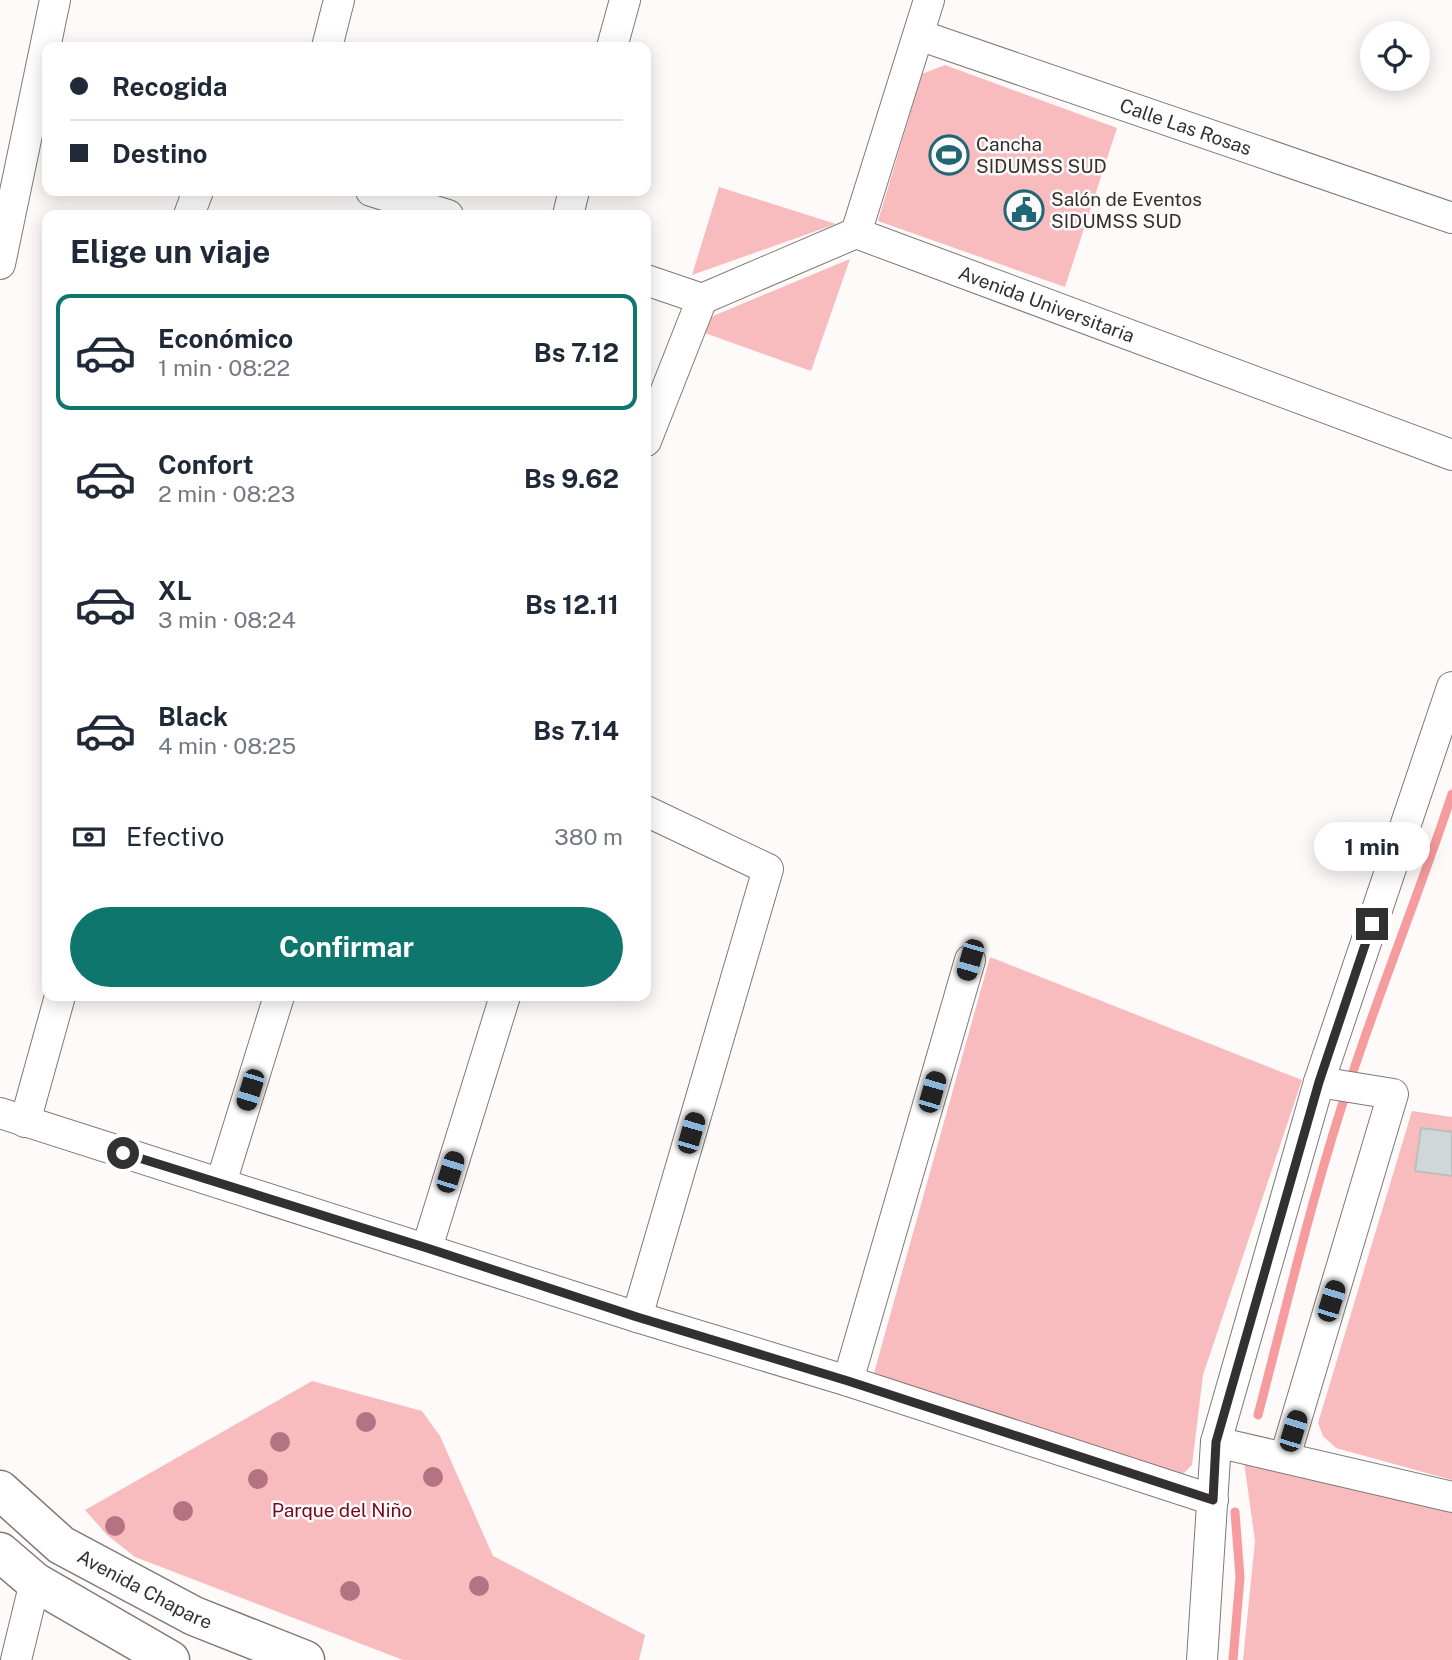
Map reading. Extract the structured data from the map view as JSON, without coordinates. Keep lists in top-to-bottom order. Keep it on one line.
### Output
{"streets":{"main road":["Avenida Chapare"],"street":["Calle Las Rosas","Avenida Universitaria"]},"parks":["Parque del Niño"],"places":{"sports":["Cancha SIDUMSS SUD"],"public building":["Salón de Eventos SIDUMSS SUD"]},"page":{"banner":["Recogida","Destino"],"heading":"Elige un viaje","list":[{"name":"Económico","note":"1 min · 08:22","value":"Bs 7.12"},{"name":"Confort","note":"2 min · 08:23","value":"Bs 9.62"},{"name":"XL","note":"3 min · 08:24","value":"Bs 12.11"},{"name":"Black","note":"4 min · 08:25","value":"Bs 7.14"}],"pay":["Efectivo","380 m"],"bubble":"1 min","buttons":"Confirmar"}}
